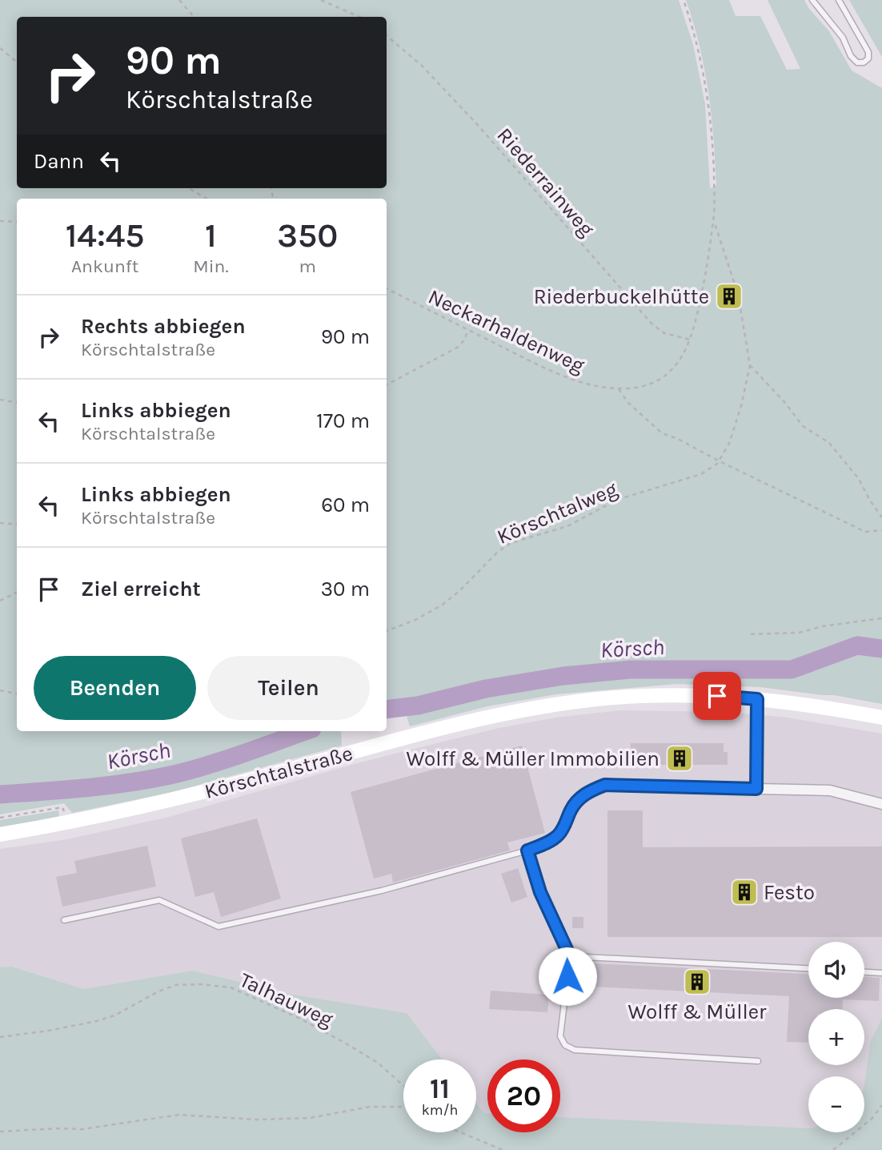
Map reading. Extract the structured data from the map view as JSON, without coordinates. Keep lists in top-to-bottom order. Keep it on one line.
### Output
{"streets":{"main road":["Körschtalstraße"],"path":["Riederrainweg","Neckarhaldenweg","Körschtalweg","Talhauweg"]},"crossings":[["Riederrainweg","Neckarhaldenweg"]],"water":["Körsch"],"places":{"building":["Riederbuckelhütte","Wolff & Müller Immobilien","Festo","Wolff & Müller"]},"page":{"turn":["90 m","Körschtalstraße"],"then":"Dann","eta":["14:45","Ankunft","1","Min.","350","m"],"list":[{"name":"Rechts abbiegen","note":"Körschtalstraße","value":"90 m"},{"name":"Links abbiegen","note":"Körschtalstraße","value":"170 m"},{"name":"Links abbiegen","note":"Körschtalstraße","value":"60 m"},{"name":"Ziel erreicht","value":"30 m"}],"buttons":["Beenden","Teilen"],"map_buttons":["+","−"],"speed":"11 km/h","limit":"20"}}
